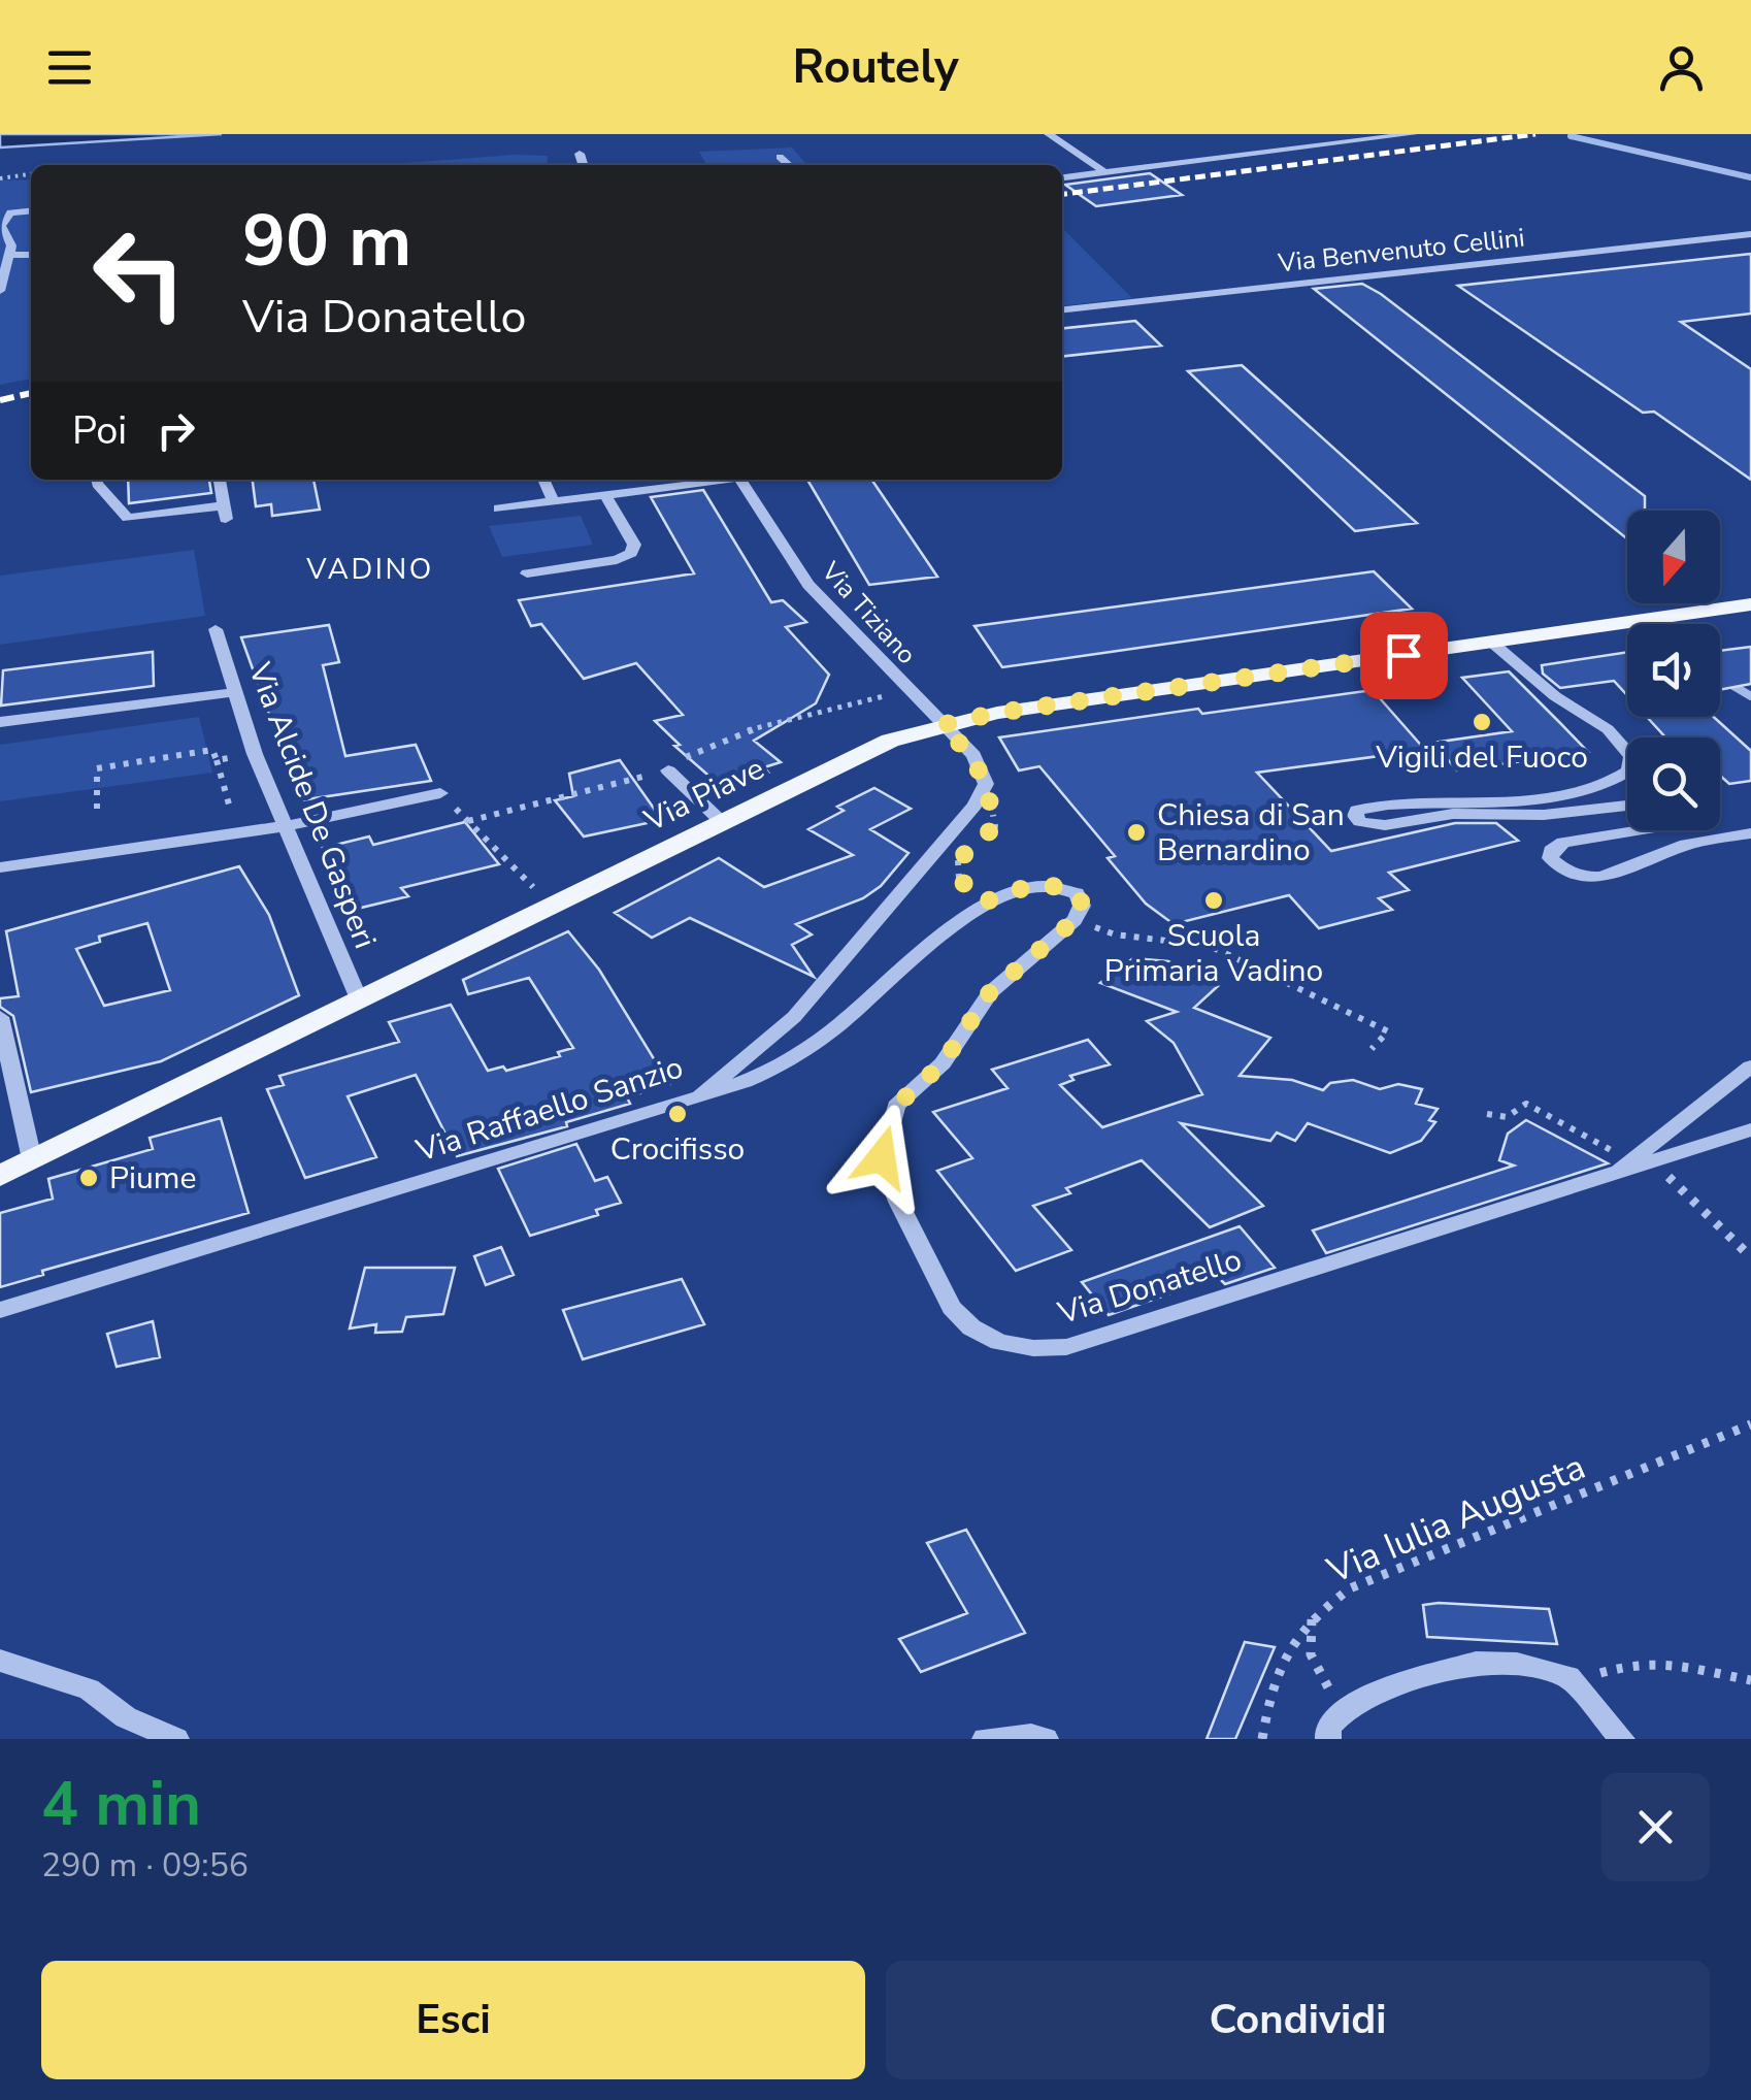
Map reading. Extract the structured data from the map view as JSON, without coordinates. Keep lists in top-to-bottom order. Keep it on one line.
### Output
{"streets":{"main road":["Via Piave"],"street":["Via Benvenuto Cellini","Via Tiziano","Via Alcide De Gasperi","Via Raffaello Sanzio","Via Donatello"],"path":["Via Iulia Augusta"]},"crossings":[["Via Tiziano","Via Piave"],["Via Piave","Via Alcide De Gasperi"]],"districts":["VADINO"],"places":["Vigili del Fuoco","Chiesa di San Bernardino","Scuola Primaria Vadino","Crocifisso","Piume"],"north":"bottom","page":{"header":"Routely","turn":["90 m","Via Donatello"],"then":"Poi","heading":["4 min","290 m · 09:56"],"buttons":["Esci","Condividi"]}}
